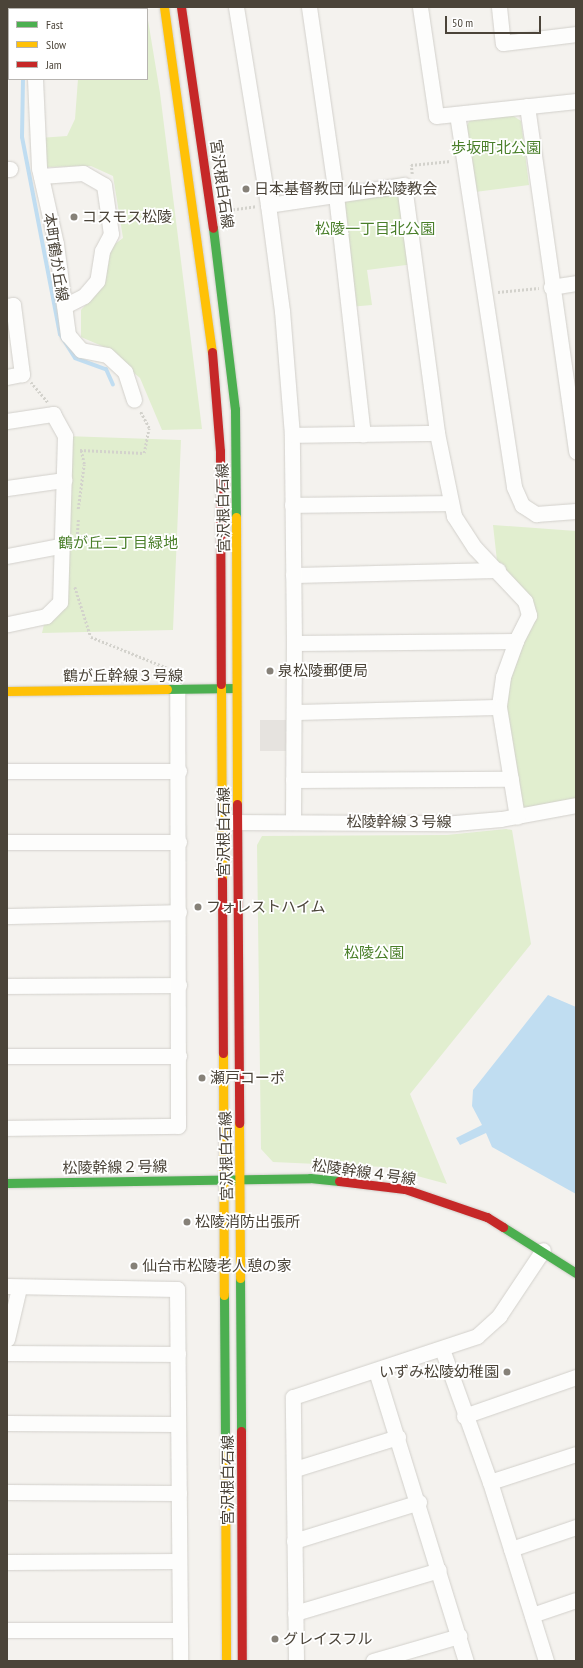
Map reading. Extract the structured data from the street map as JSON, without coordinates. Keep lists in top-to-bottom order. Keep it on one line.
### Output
{"streets":{"street":["宮沢根白石線","本町鶴が丘線","鶴が丘幹線３号線","松陵幹線３号線","松陵幹線２号線","松陵幹線４号線"]},"crossings":[["宮沢根白石線","鶴が丘幹線３号線"],["宮沢根白石線","松陵幹線３号線"],["宮沢根白石線","松陵幹線４号線"],["松陵幹線２号線","松陵幹線４号線"]],"parks":["歩坂町北公園","松陵一丁目北公園","鶴が丘二丁目緑地","松陵公園"],"places":["日本基督教団 仙台松陵教会","コスモス松陵","泉松陵郵便局","フォレストハイム","瀬戸コーポ","松陵消防出張所","仙台市松陵老人憩の家","いずみ松陵幼稚園","グレイスフル"],"legend":["Fast","Slow","Jam"],"scale_bar":"50 m"}
